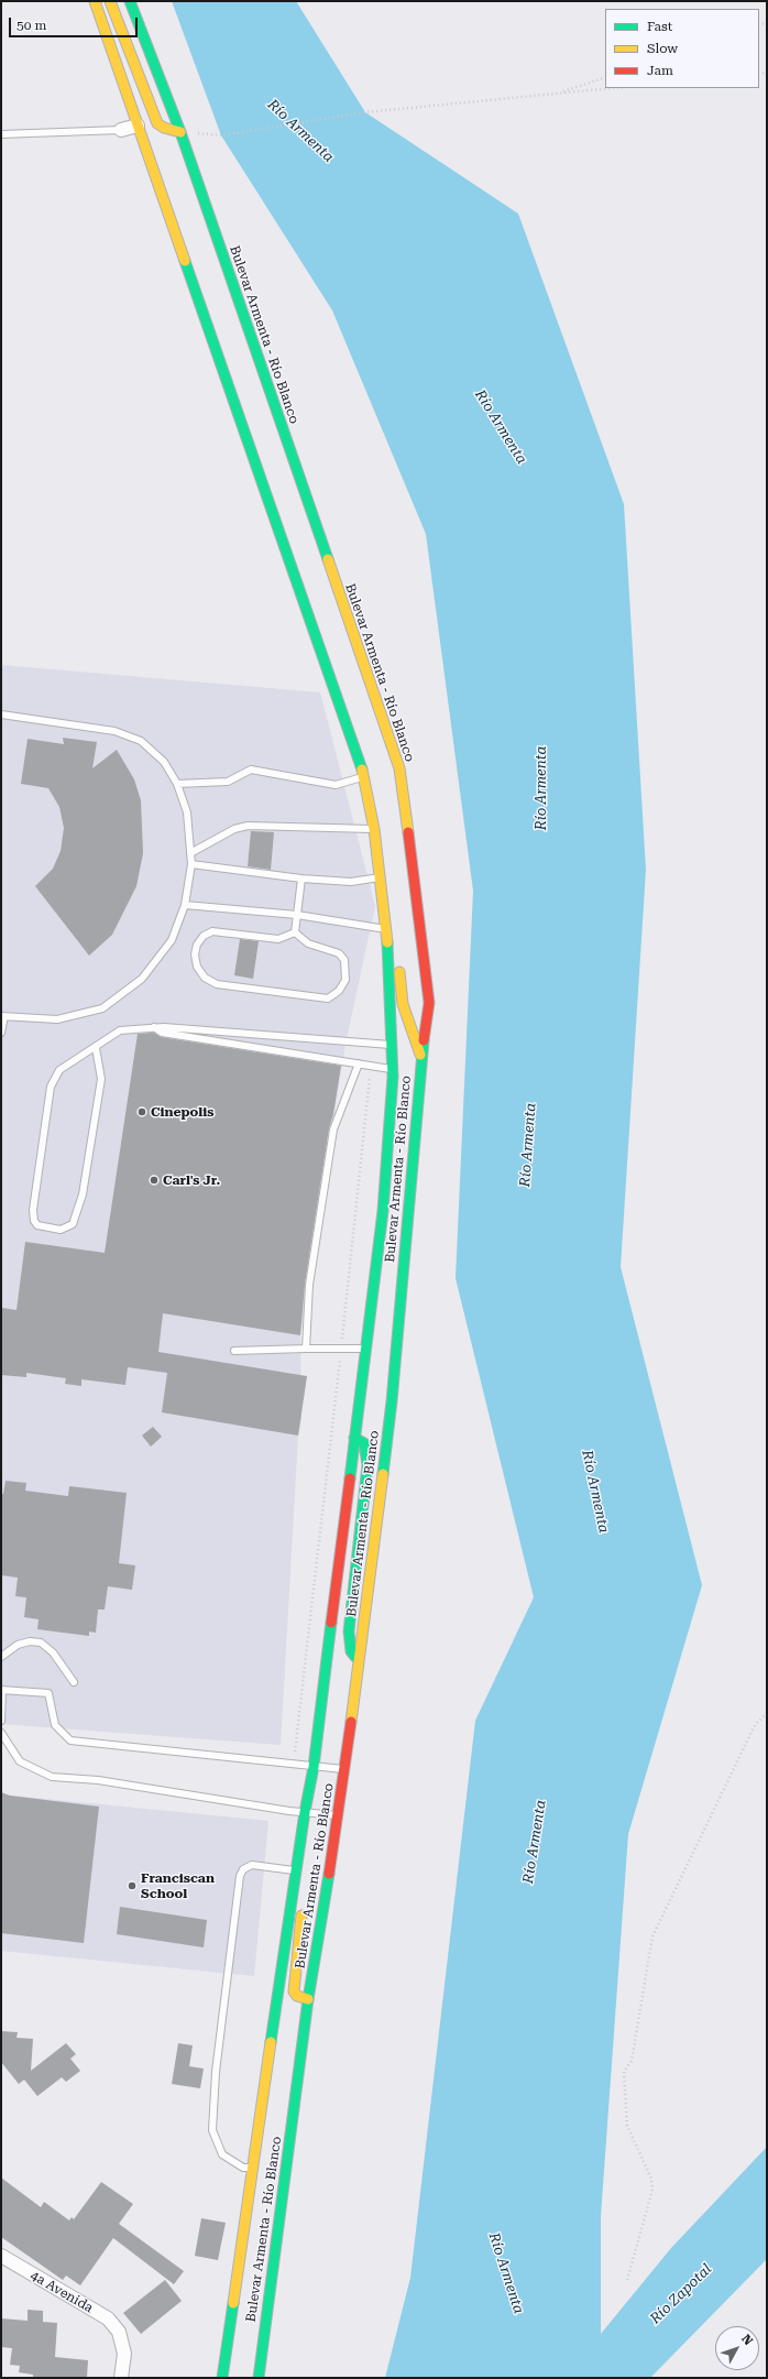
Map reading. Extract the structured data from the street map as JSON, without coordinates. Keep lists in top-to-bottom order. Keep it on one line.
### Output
{"streets":{"main road":["Bulevar Armenta - Río Blanco"],"street":["4a Avenida"]},"water":["Río Armenta","Río Zapotal"],"places":["Cinepolis","Carl's Jr.","Franciscan School"],"legend":["Fast","Slow","Jam"],"scale_bar":"50 m","north":"top right"}
